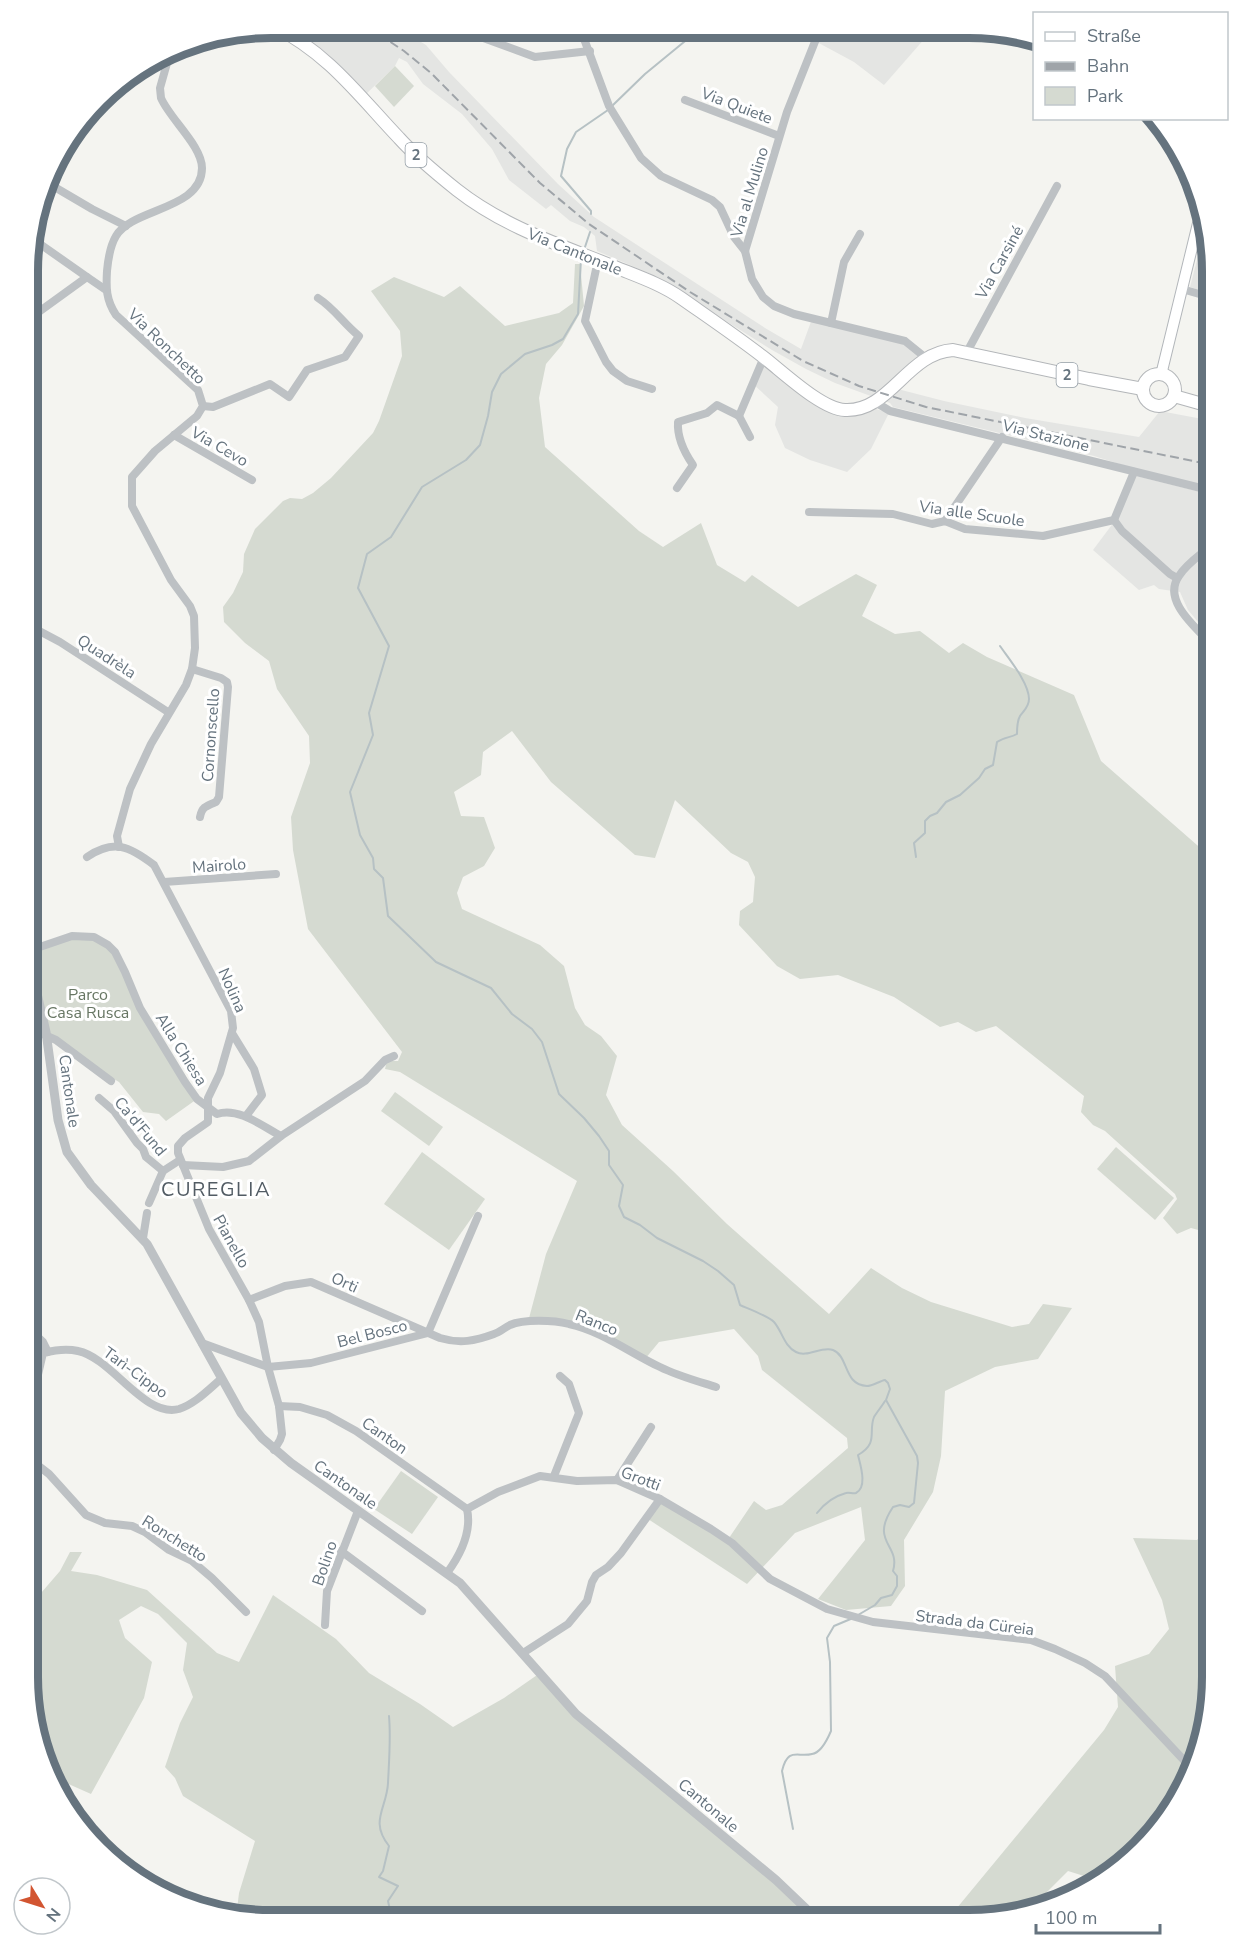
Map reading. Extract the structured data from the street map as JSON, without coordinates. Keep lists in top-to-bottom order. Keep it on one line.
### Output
{"streets":{"main road":["2","Via Cantonale"],"street":["Via Quiete","Via al Mulino","Via Carsiné","Via Ronchetto","Via Stazione","Via Cevo","Via alle Scuole","Quadrèla","Cornonscello","Mairolo","Nolina","Alla Chiesa","Cantonale","Ca'd'Fund","Pianello","Orti","Ranco","Bel Bosco","Tarì-Cippo","Canton","Grotti","Ronchetto","Bolino","Strada da Cüreia"]},"crossings":[["Via Quiete","Via al Mulino"],["2","Via al Mulino"],["2","Via Cantonale"],["2","Via Carsiné"],["Via al Mulino","Via Cantonale"],["Via Cantonale","Via Stazione"],["Via Ronchetto","Via Cevo"],["Via Ronchetto","Cornonscello"],["Mairolo","Nolina"],["Nolina","Alla Chiesa"],["Nolina","Pianello"],["Cantonale","Pianello"],["Cantonale","Bel Bosco"],["Cantonale","Tarì-Cippo"],["Cantonale","Bolino"],["Pianello","Orti"],["Pianello","Bel Bosco"],["Pianello","Canton"],["Orti","Ranco"],["Orti","Bel Bosco"],["Ranco","Bel Bosco"],["Canton","Grotti"],["Grotti","Strada da Cüreia"]],"districts":["CUREGLIA"],"parks":["Parco Casa Rusca"],"legend":["Straße","Bahn","Park"],"scale_bar":"100 m","north":"bottom right"}
